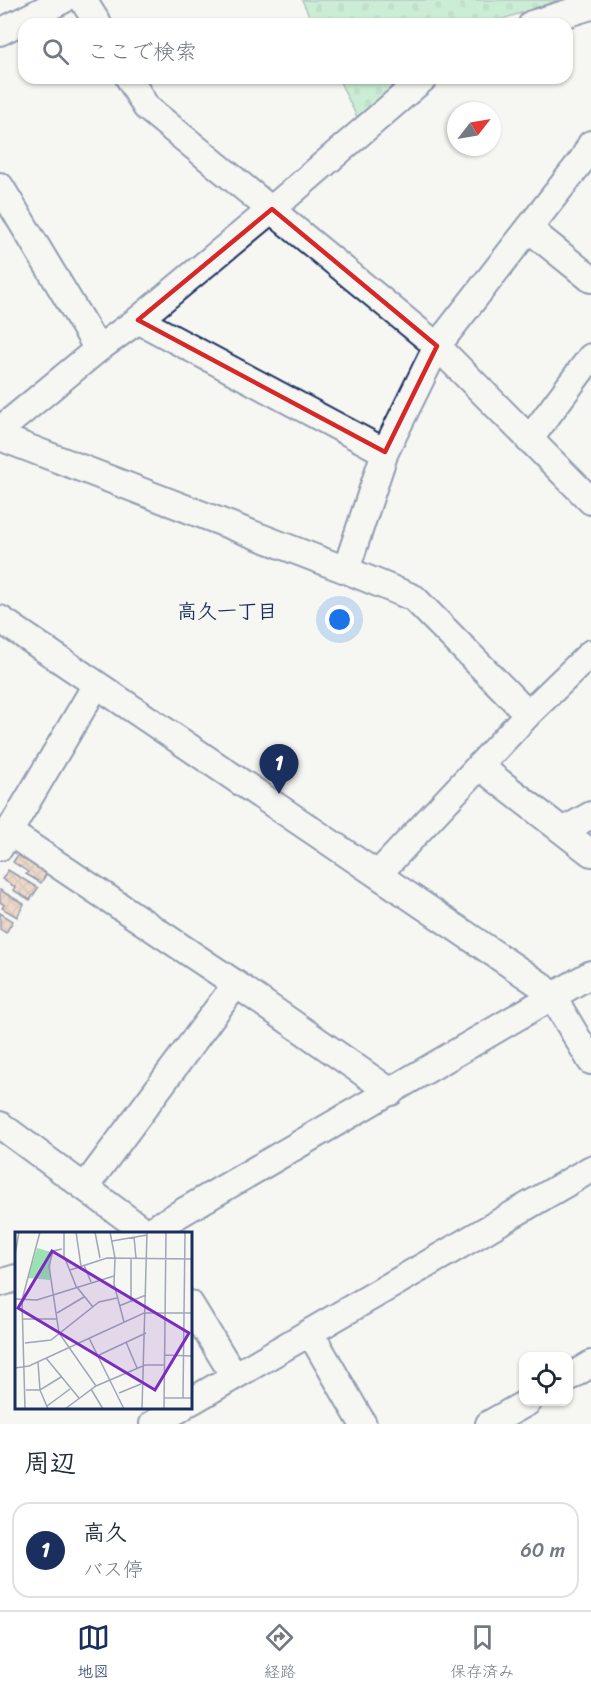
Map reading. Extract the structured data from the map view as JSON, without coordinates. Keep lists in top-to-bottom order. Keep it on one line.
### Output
{"districts":["高久一丁目"],"north":"top right","page":{"search":"ここで検索","pins":"1","heading":"周辺","list":[{"mark":"1","name":"高久","note":"バス停","value":"60 m"}],"nav":["地図","経路","保存済み"]}}
